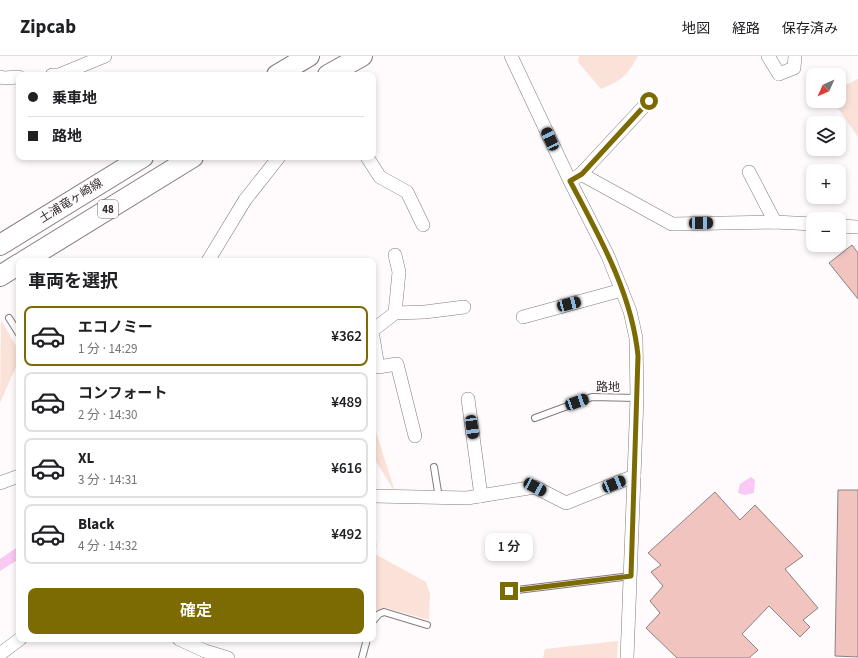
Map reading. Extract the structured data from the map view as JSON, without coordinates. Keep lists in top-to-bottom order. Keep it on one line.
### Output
{"streets":{"main road":["土浦竜ヶ崎線","48"],"lane":["路地"]},"north":"bottom left","page":{"header":"Zipcab","nav":["地図","経路","保存済み"],"map_buttons":["+","−"],"banner":["乗車地","路地"],"heading":"車両を選択","list":[{"name":"エコノミー","note":"1 分 · 14:29","value":"¥362"},{"name":"コンフォート","note":"2 分 · 14:30","value":"¥489"},{"name":"XL","note":"3 分 · 14:31","value":"¥616"},{"name":"Black","note":"4 分 · 14:32","value":"¥492"}],"bubble":"1 分","buttons":"確定"}}
